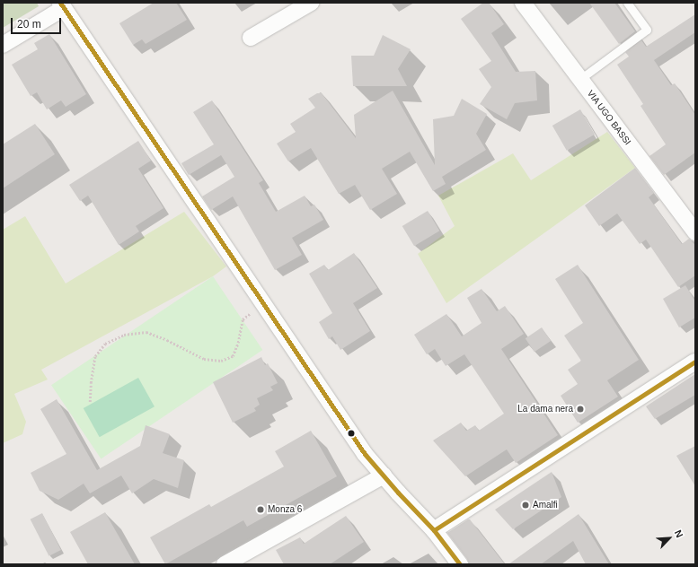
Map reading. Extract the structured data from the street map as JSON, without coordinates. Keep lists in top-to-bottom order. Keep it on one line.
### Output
{"streets":{"street":["VIA UGO BASSI"]},"places":["La dama nera","Amalfi","Monza 6"],"scale_bar":"20 m","north":"top right"}
